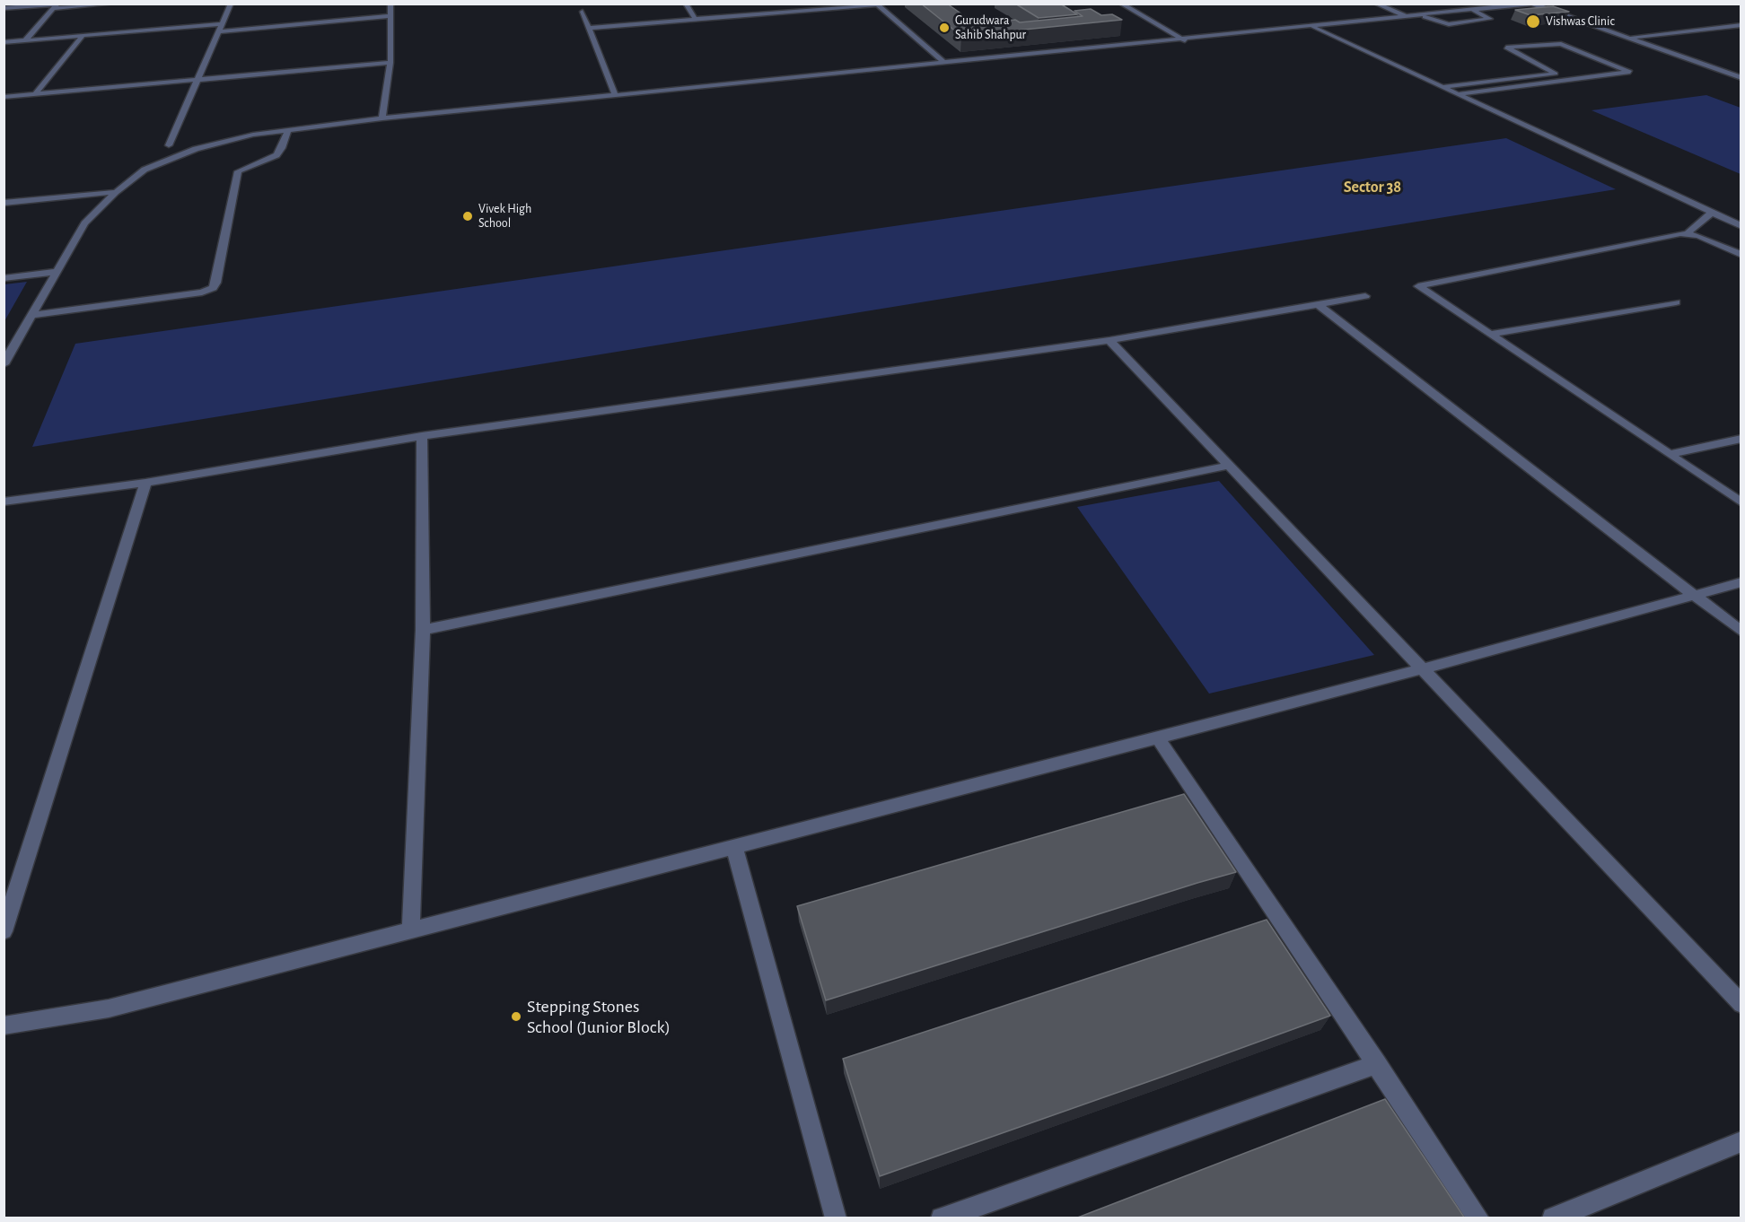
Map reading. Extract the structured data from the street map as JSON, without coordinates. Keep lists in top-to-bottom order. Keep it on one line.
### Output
{"districts":["Sector 38"],"places":["Vishwas Clinic","Gurudwara Sahib Shahpur","Vivek High School","Stepping Stones School (Junior Block)"]}
